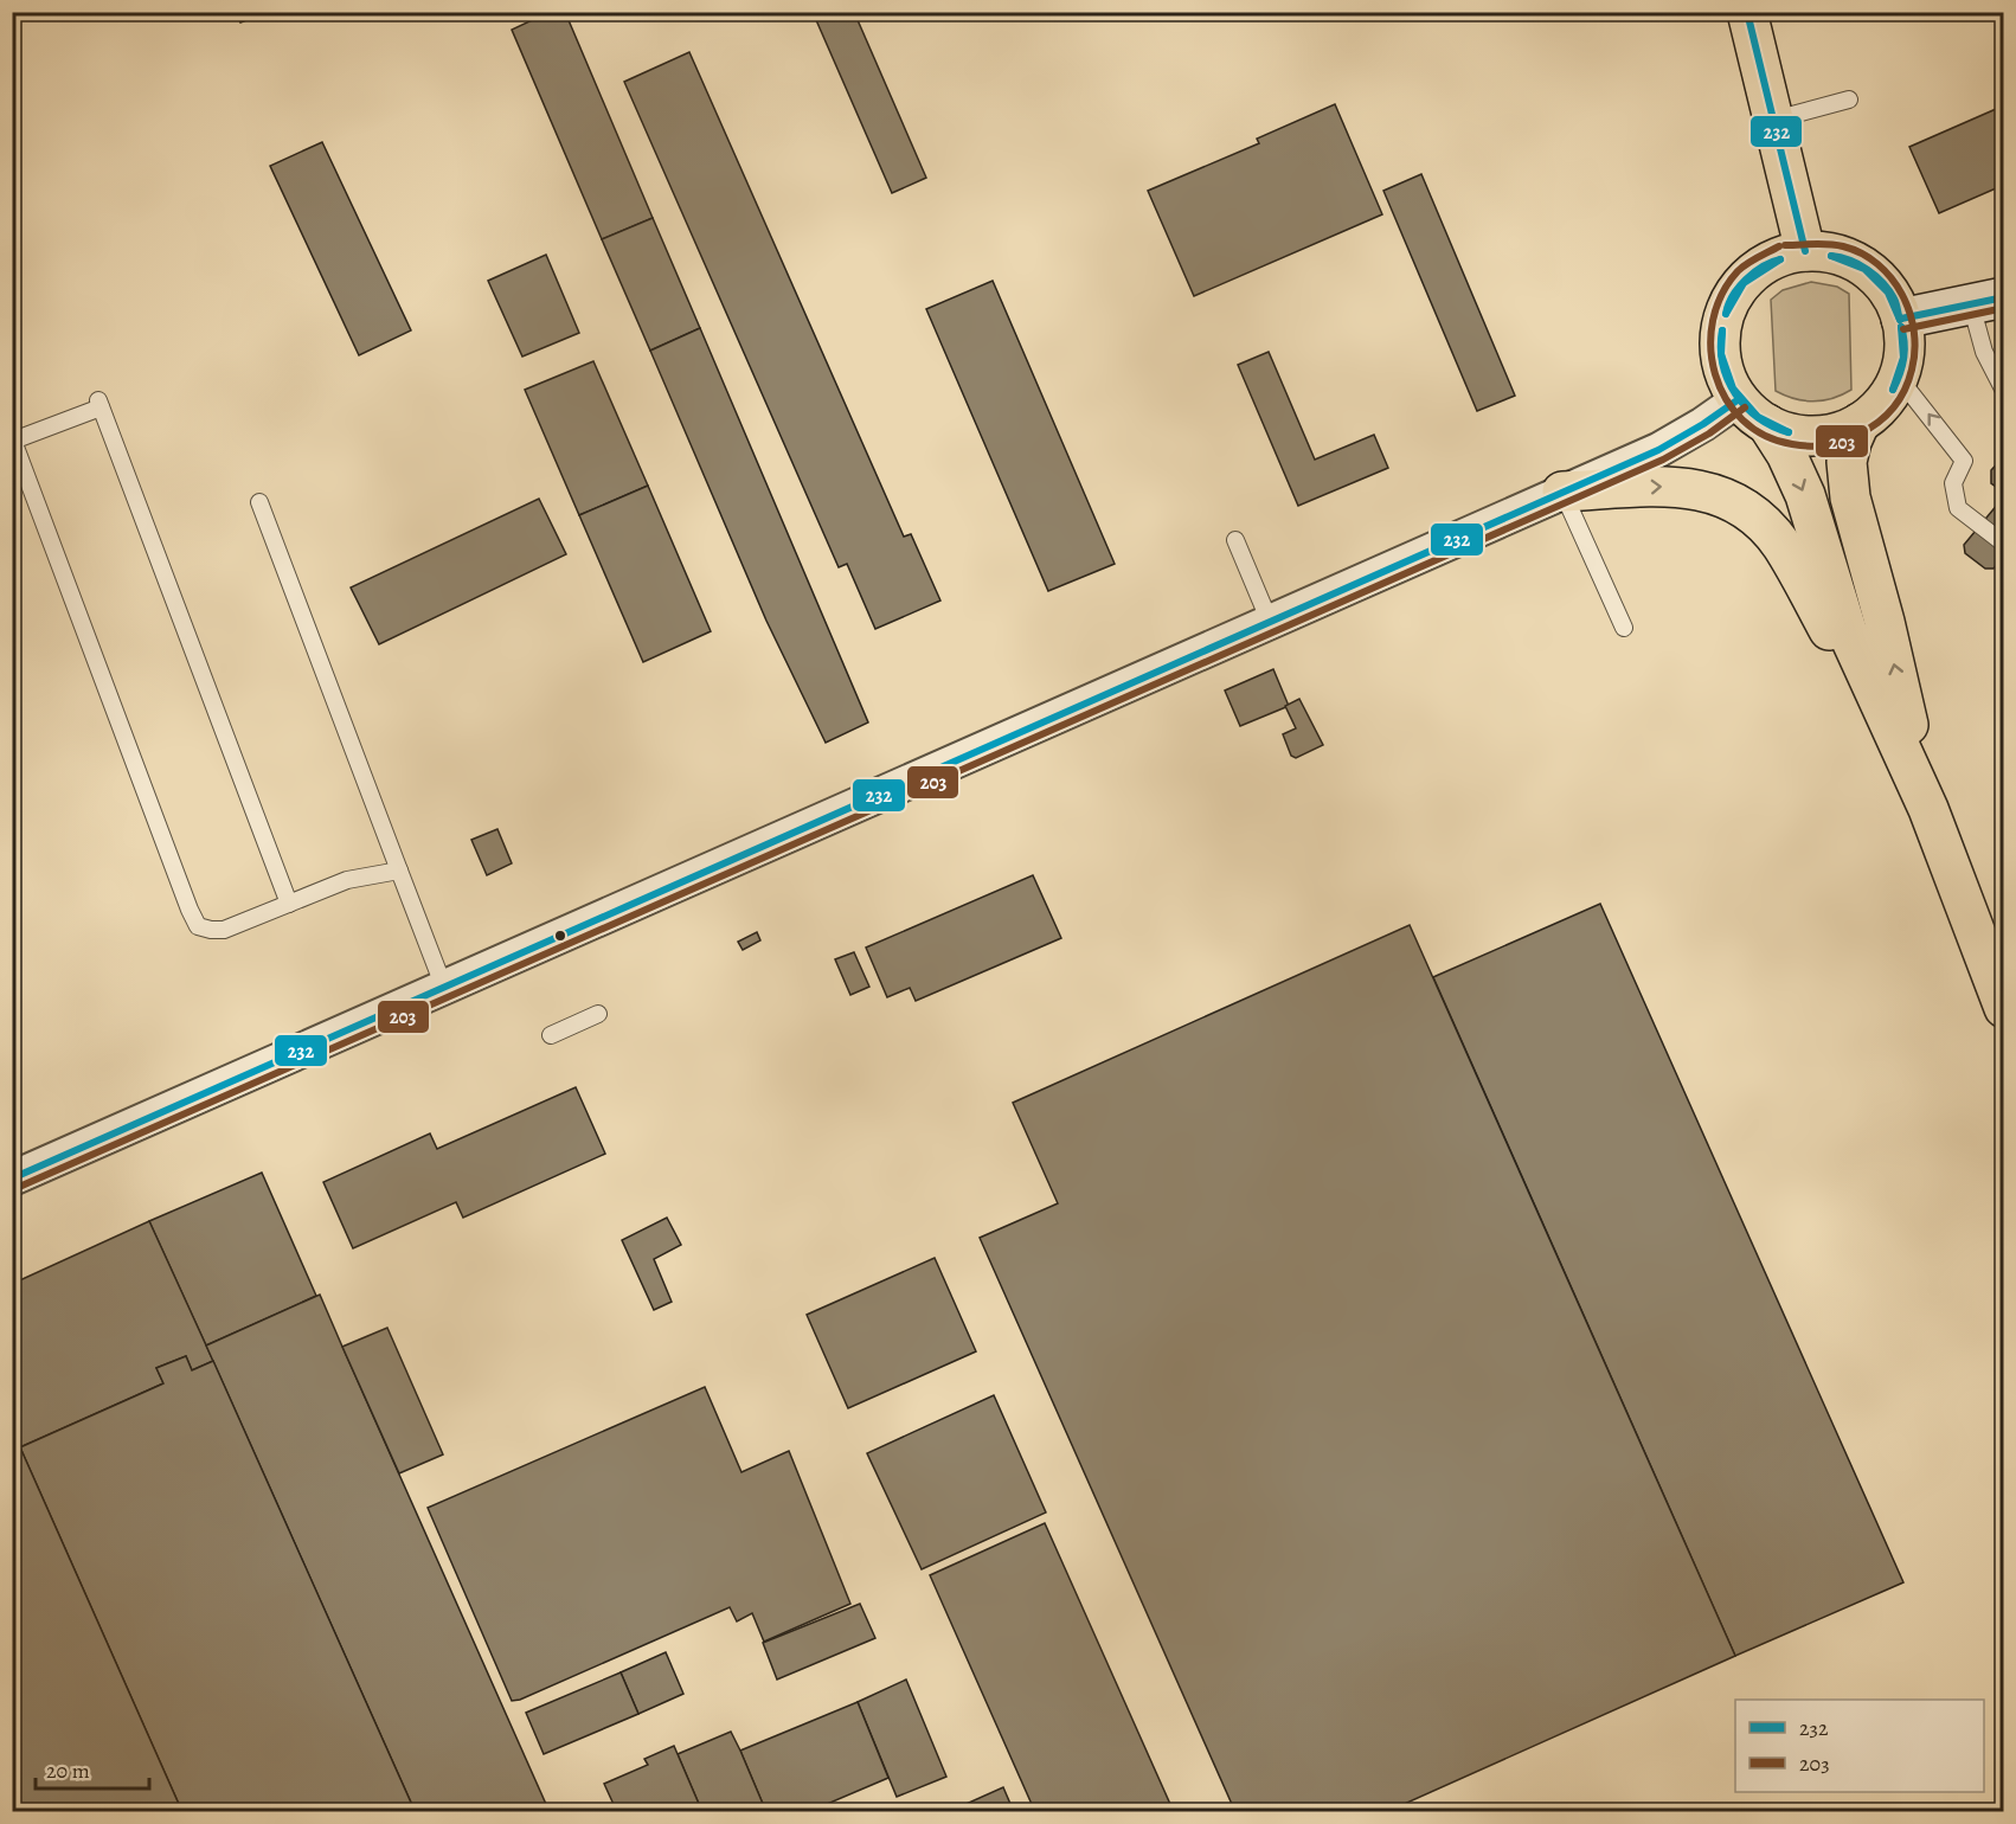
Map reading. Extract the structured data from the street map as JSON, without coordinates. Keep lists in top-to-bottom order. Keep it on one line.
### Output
{"lines":["transit line 232","transit line 203"],"legend":["232","203"],"scale_bar":"20 m"}
